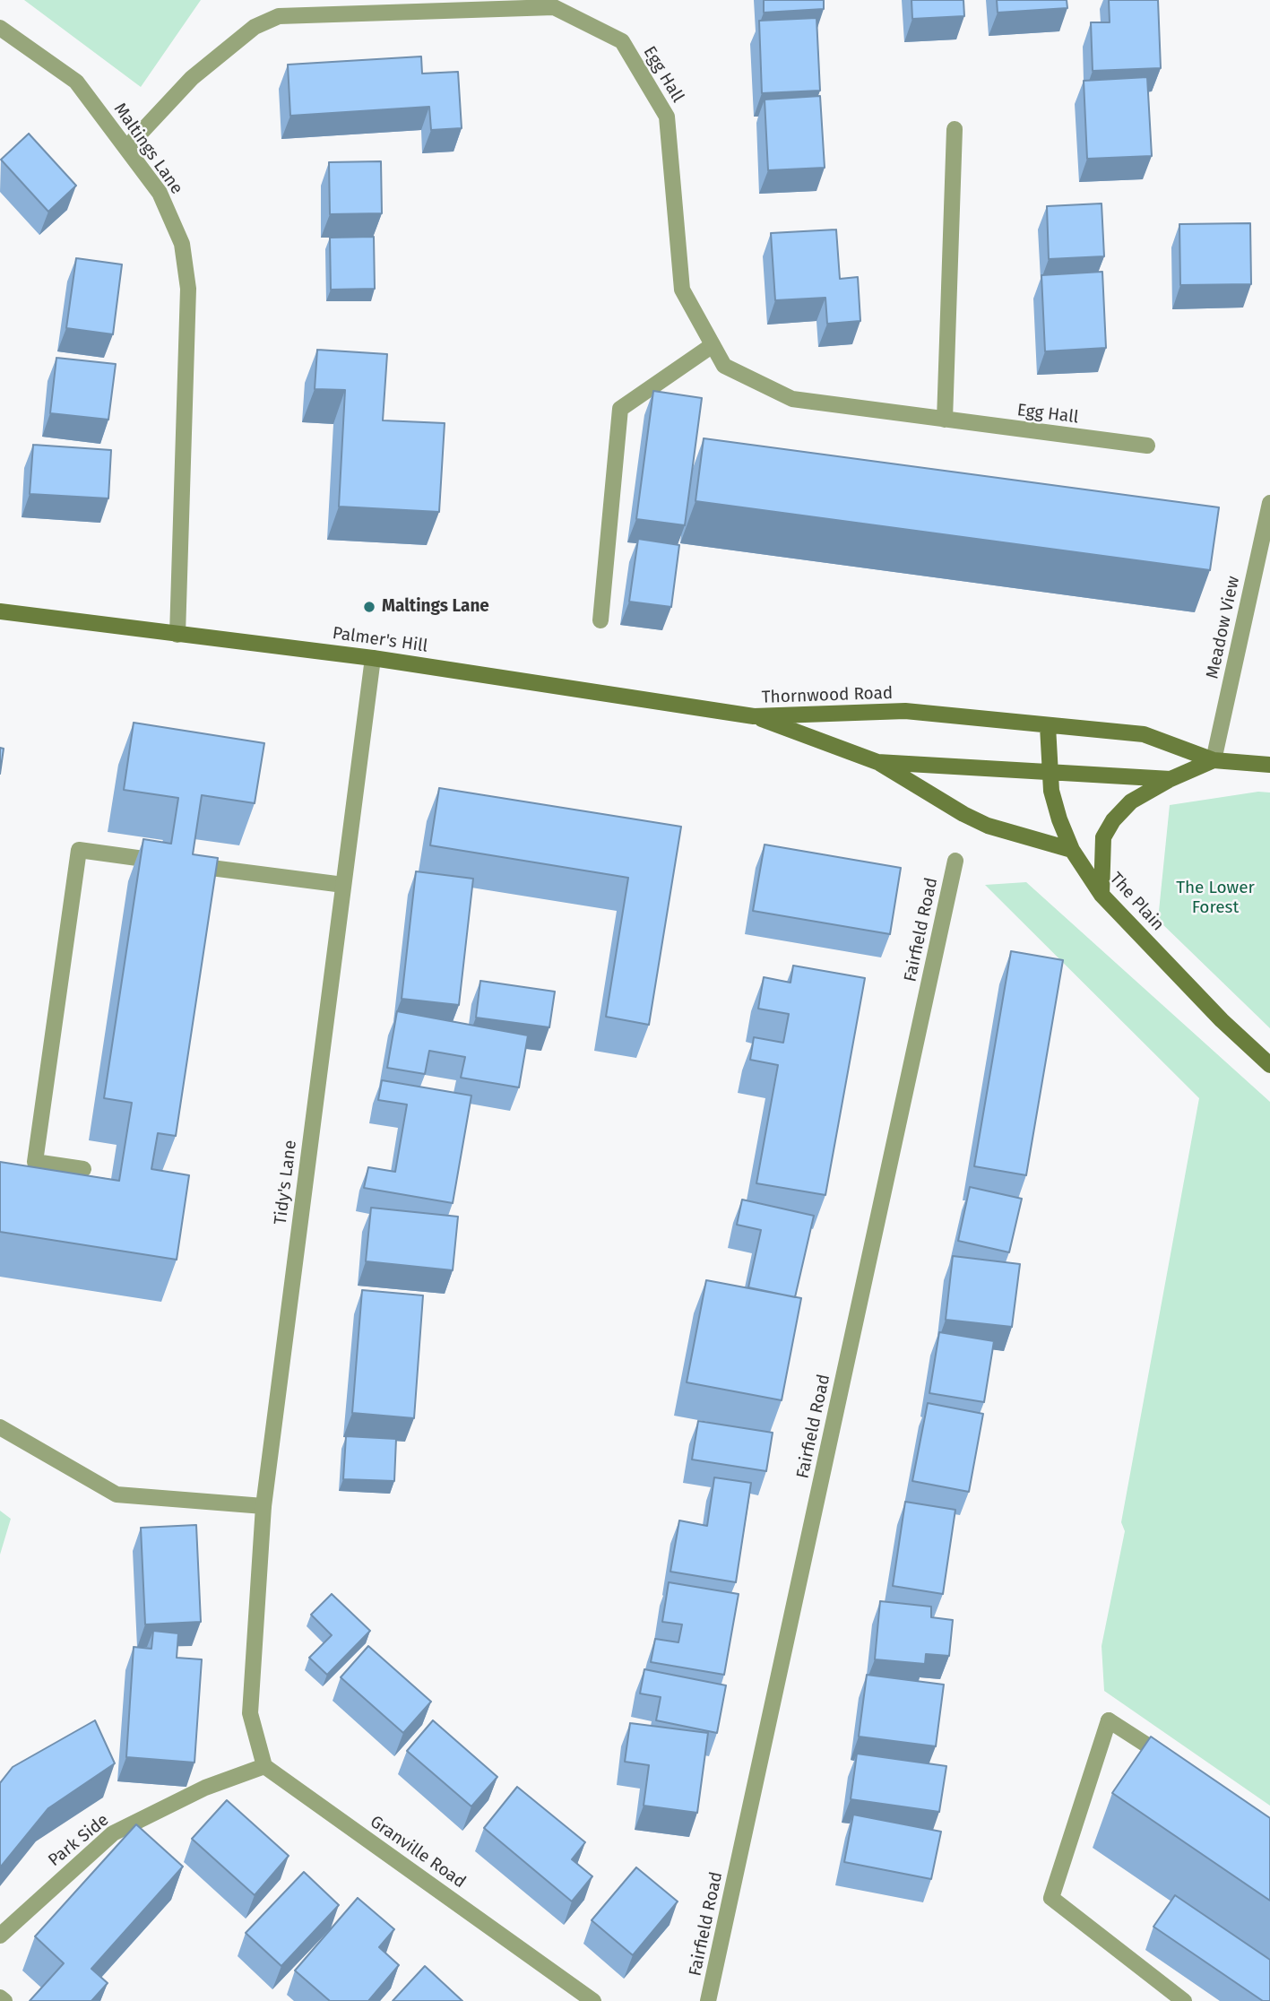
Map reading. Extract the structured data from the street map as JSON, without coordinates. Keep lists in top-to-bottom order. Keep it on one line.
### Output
{"streets":{"main road":["Palmer's Hill","Thornwood Road","The Plain"],"street":["Egg Hall","Maltings Lane","Meadow View","Fairfield Road","Tidy's Lane","Park Side","Granville Road"]},"crossings":[["Egg Hall","Maltings Lane"],["Maltings Lane","Palmer's Hill"],["Meadow View","Thornwood Road"],["Palmer's Hill","Thornwood Road"],["Palmer's Hill","Tidy's Lane"],["Thornwood Road","The Plain"],["Tidy's Lane","Park Side"],["Tidy's Lane","Granville Road"],["Park Side","Granville Road"]],"parks":["The Lower Forest"],"places":["Maltings Lane"]}
